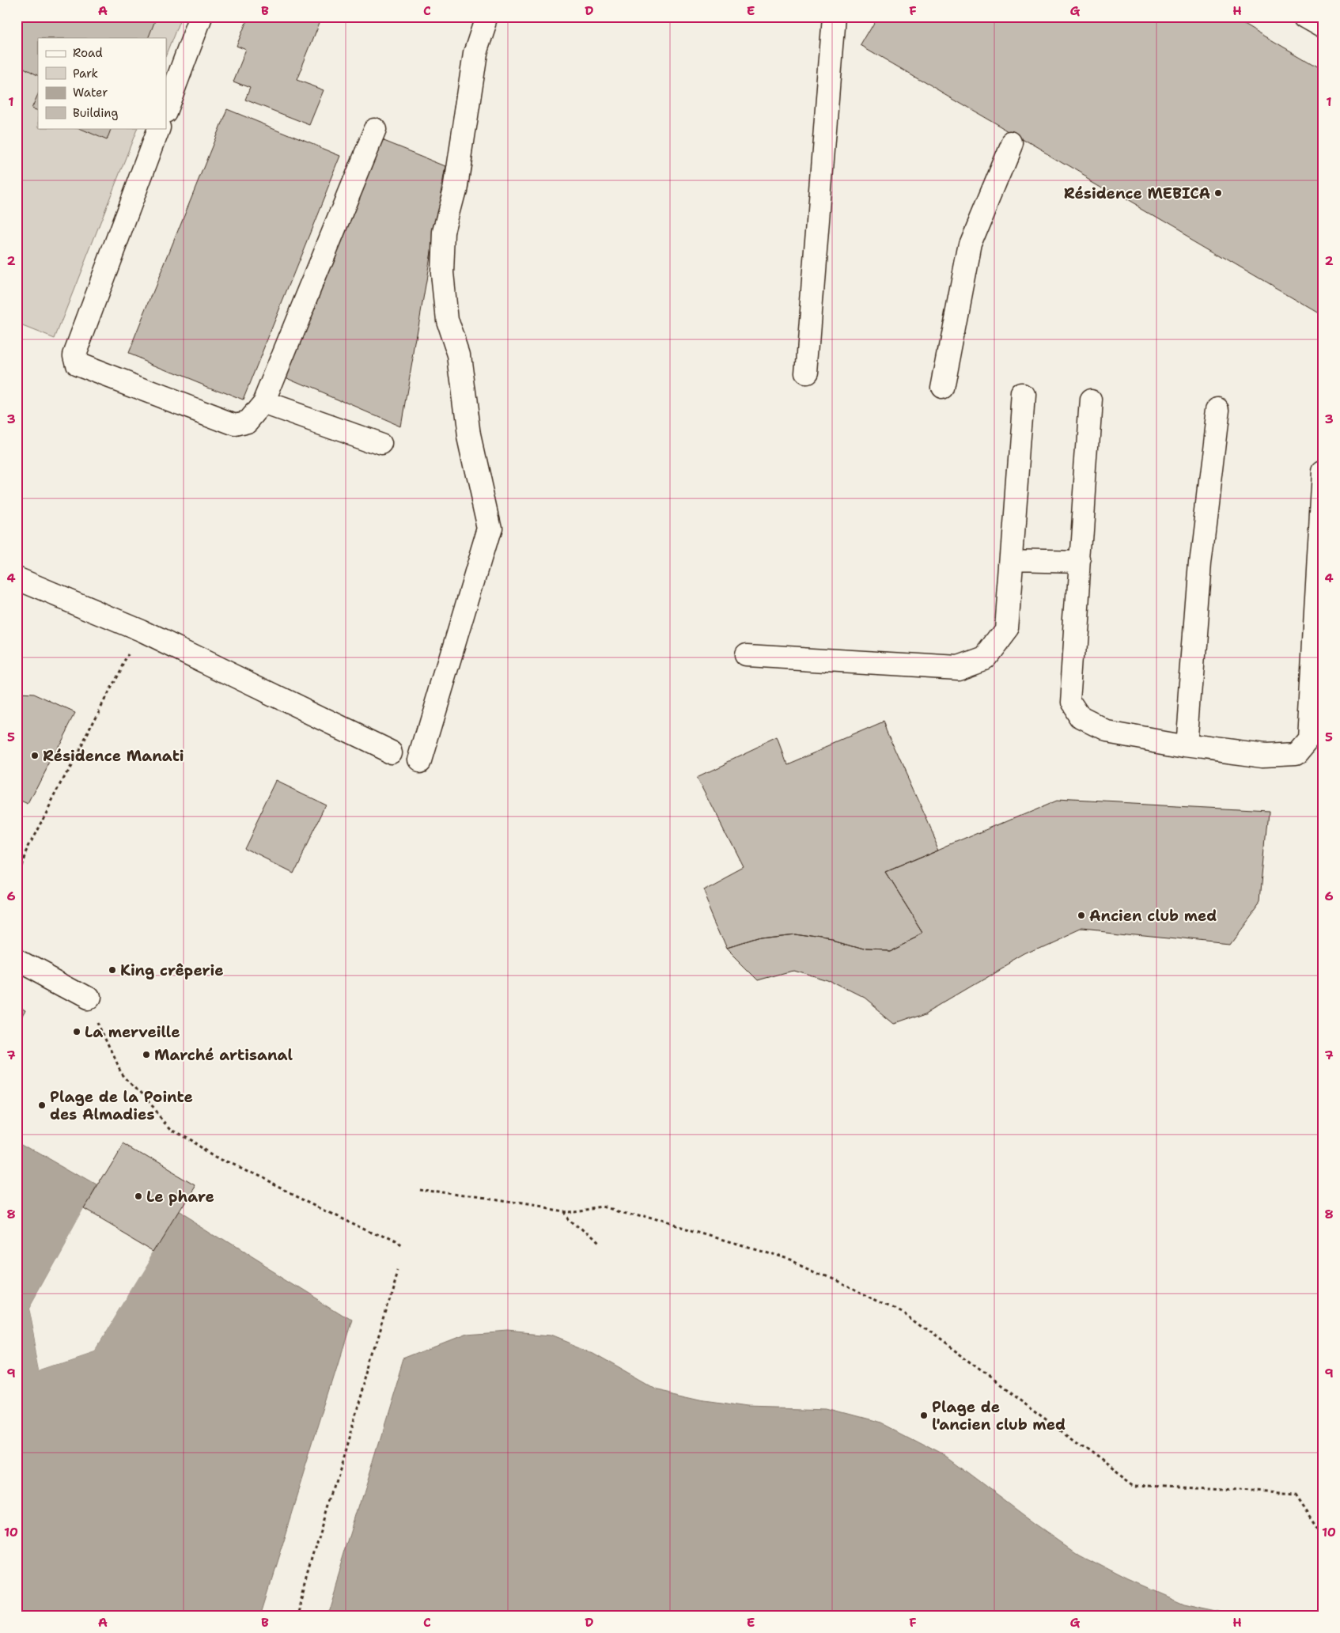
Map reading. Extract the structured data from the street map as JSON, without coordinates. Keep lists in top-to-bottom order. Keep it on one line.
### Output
{"places":["Résidence MEBICA","Résidence Manati","Ancien club med","King crêperie","La merveille","Marché artisanal","Plage de la Pointe des Almadies","Le phare","Plage de l'ancien club med"],"legend":["Road","Park","Water","Building"],"grid":{"columns":["A","B","C","D","E","F","G","H"],"rows":["1","2","3","4","5","6","7","8","9","10"]}}
